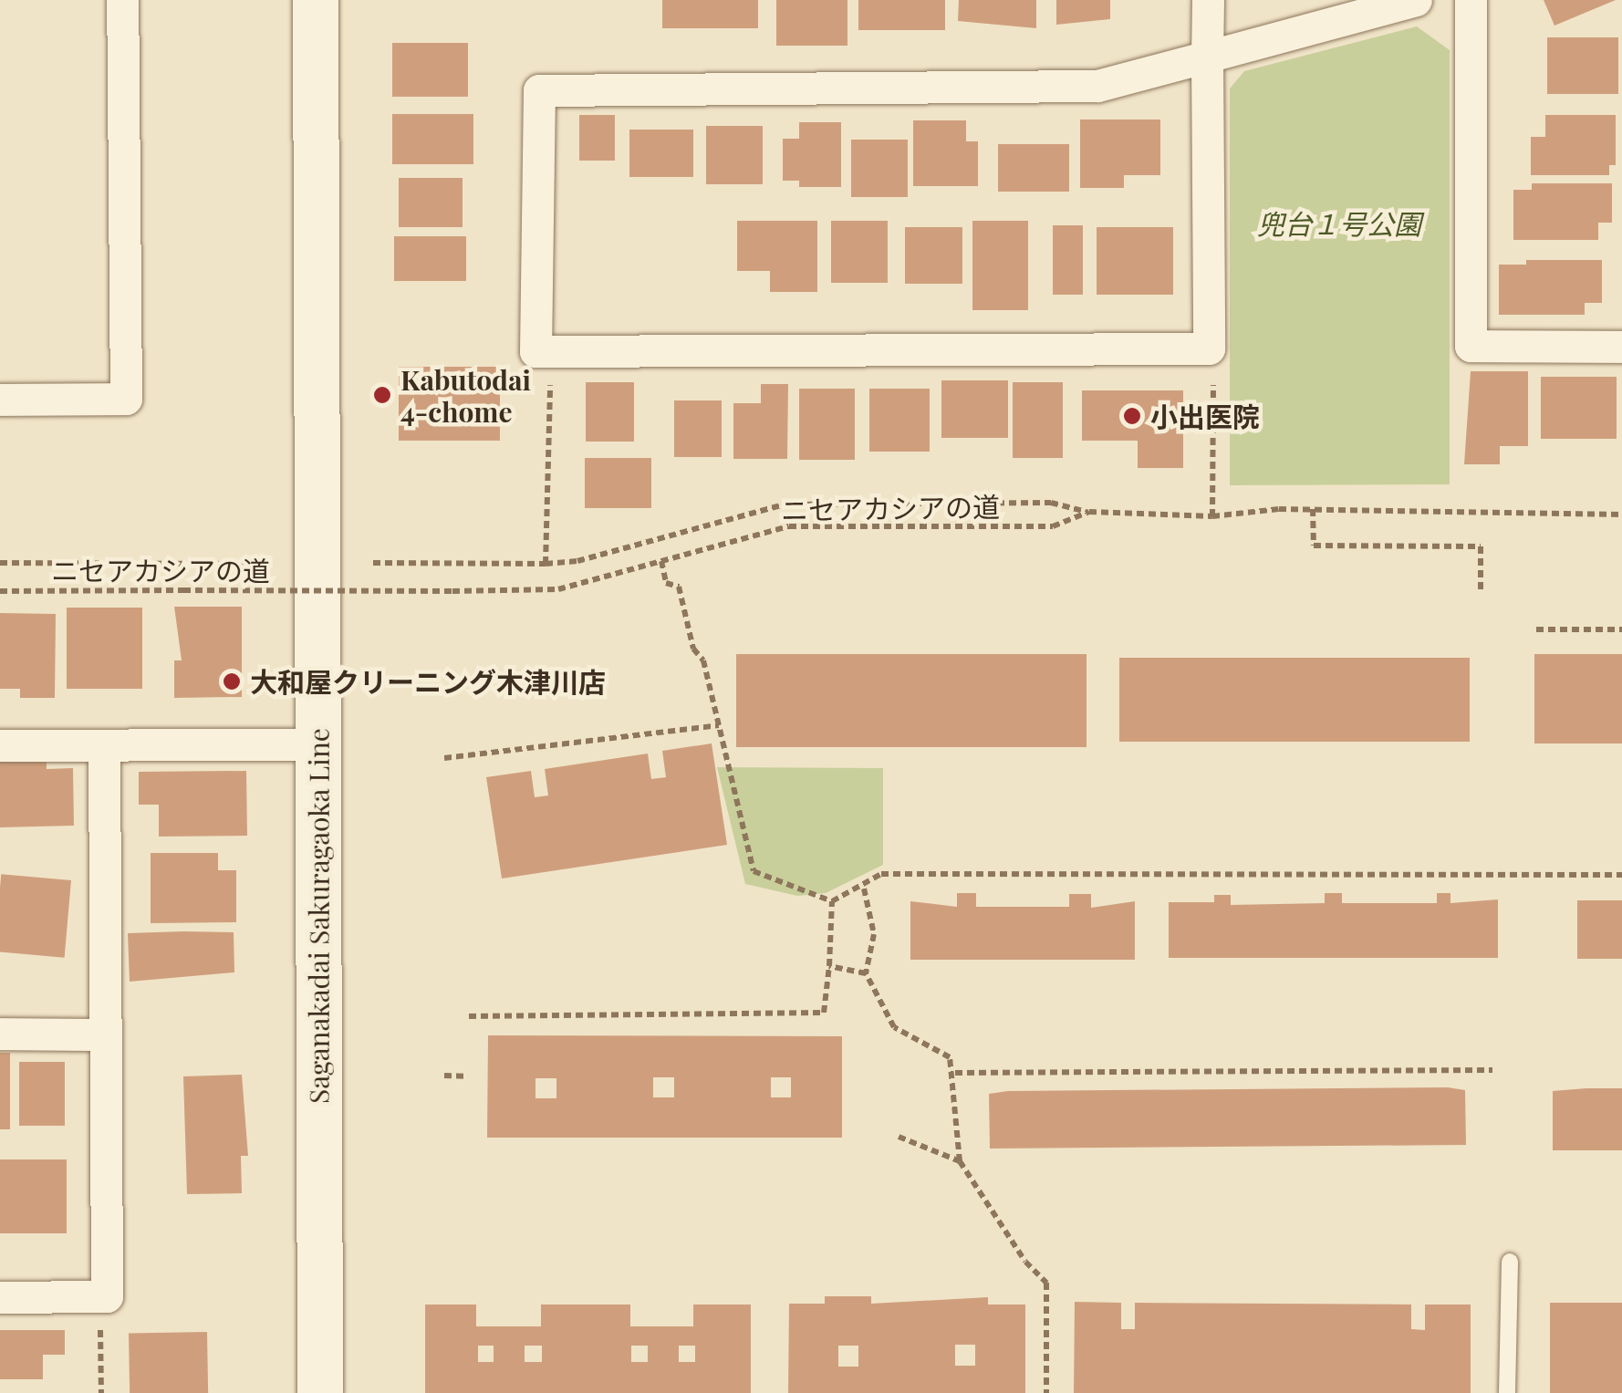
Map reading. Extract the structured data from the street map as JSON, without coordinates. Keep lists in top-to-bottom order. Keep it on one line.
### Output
{"streets":{"main road":["Saganakadai Sakuragaoka Line"],"path":["ニセアカシアの道"]},"parks":["兜台１号公園"],"places":["Kabutodai 4-chome","小出医院","大和屋クリーニング木津川店"]}
